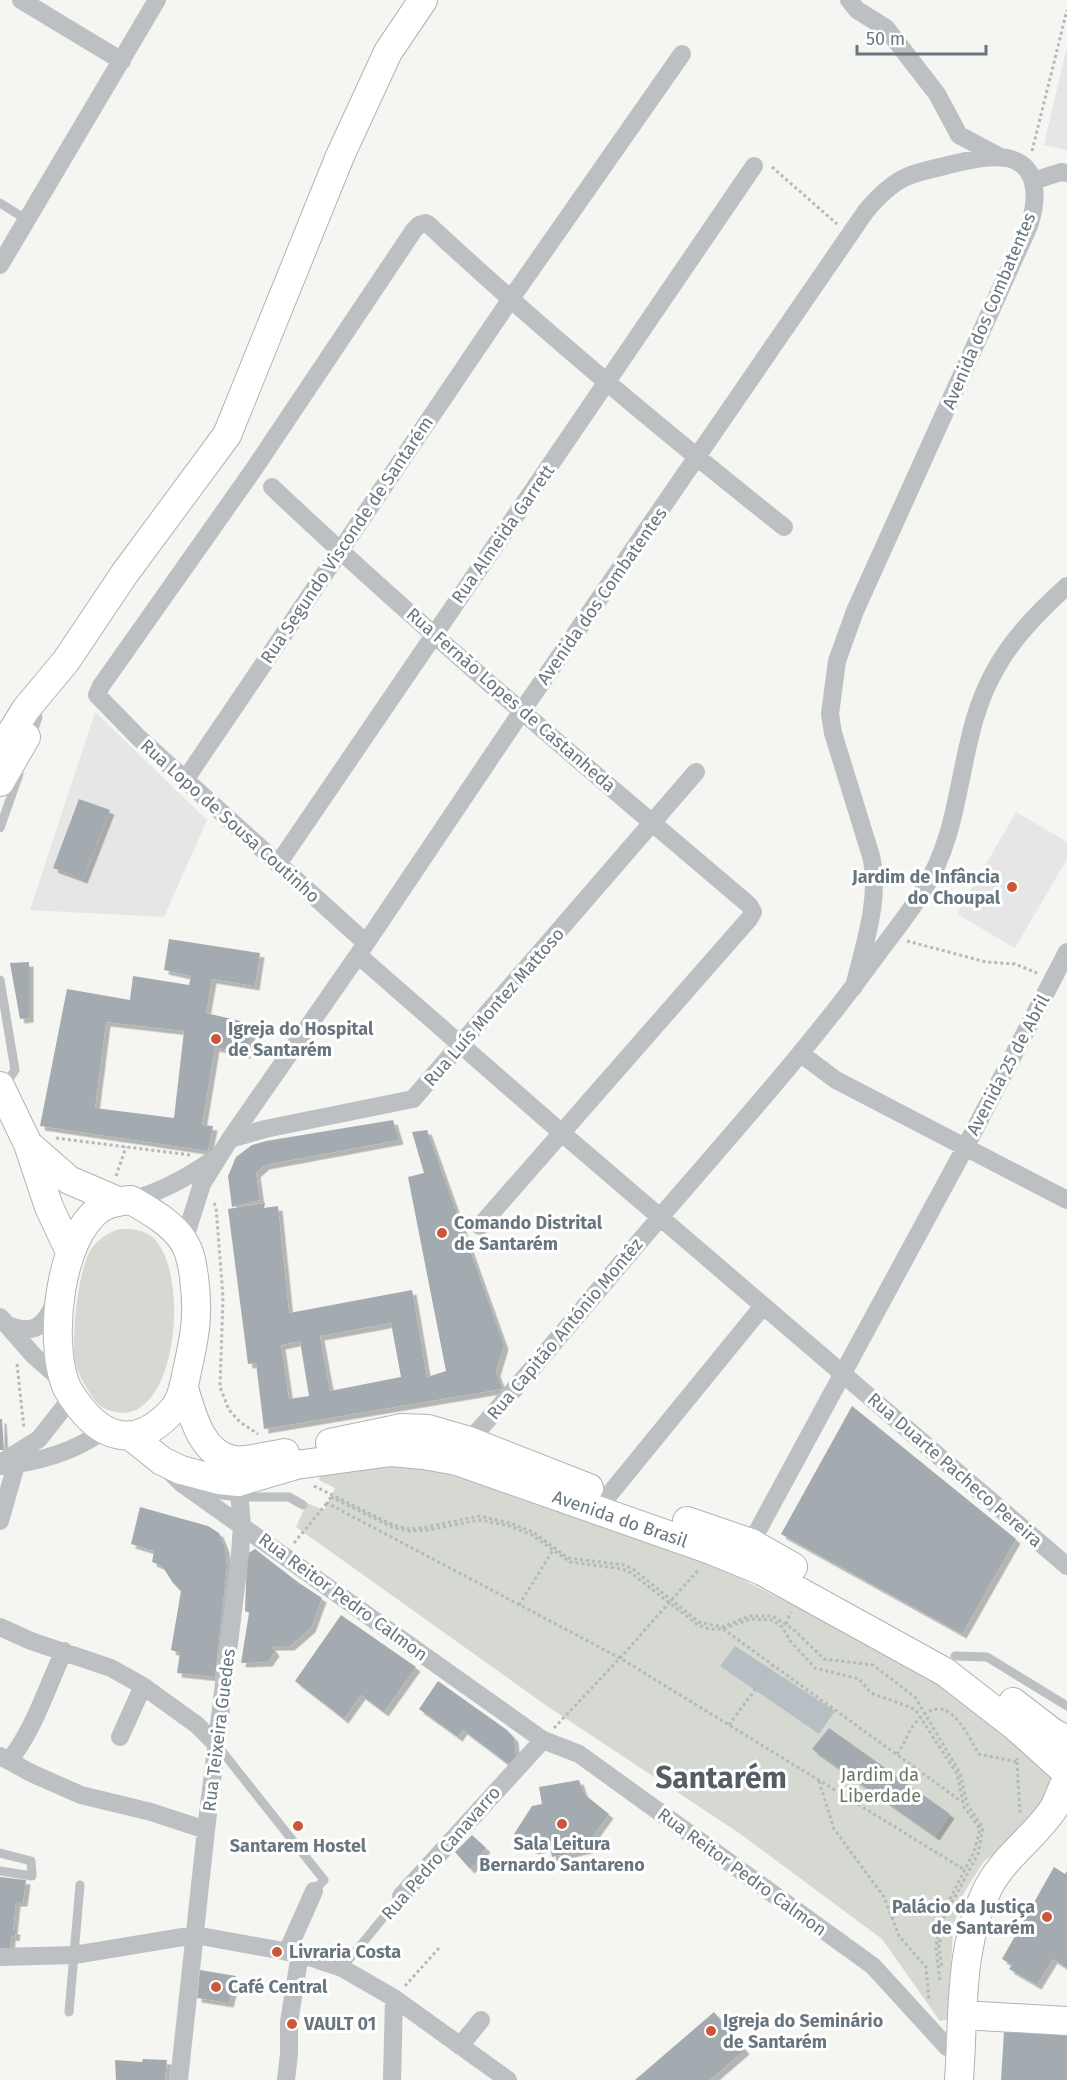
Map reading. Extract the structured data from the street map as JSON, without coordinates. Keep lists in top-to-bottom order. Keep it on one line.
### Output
{"streets":{"main road":["Avenida do Brasil"],"street":["Avenida dos Combatentes","Rua Almeida Garrett","Rua Segundo Visconde de Santarém","Rua Fernão Lopes de Castanheda","Rua Lopo de Sousa Coutinho","Rua Luís Montez Mattoso","Avenida 25 de Abril","Rua Capitão António Montêz","Rua Duarte Pacheco Pereira","Rua Reitor Pedro Calmon","Rua Teixeira Guedes","Rua Pedro Canavarro"]},"crossings":[["Avenida dos Combatentes","Rua Fernão Lopes de Castanheda"],["Avenida dos Combatentes","Rua Lopo de Sousa Coutinho"],["Avenida dos Combatentes","Rua Luís Montez Mattoso"],["Avenida dos Combatentes","Rua Capitão António Montêz"],["Avenida dos Combatentes","Avenida do Brasil"],["Rua Almeida Garrett","Rua Fernão Lopes de Castanheda"],["Rua Almeida Garrett","Rua Lopo de Sousa Coutinho"],["Rua Segundo Visconde de Santarém","Rua Fernão Lopes de Castanheda"],["Rua Segundo Visconde de Santarém","Rua Lopo de Sousa Coutinho"],["Rua Fernão Lopes de Castanheda","Rua Lopo de Sousa Coutinho"],["Rua Fernão Lopes de Castanheda","Rua Luís Montez Mattoso"],["Rua Fernão Lopes de Castanheda","Rua Duarte Pacheco Pereira"],["Rua Lopo de Sousa Coutinho","Rua Luís Montez Mattoso"],["Rua Lopo de Sousa Coutinho","Rua Duarte Pacheco Pereira"],["Avenida 25 de Abril","Rua Duarte Pacheco Pereira"],["Avenida 25 de Abril","Avenida do Brasil"],["Rua Capitão António Montêz","Rua Duarte Pacheco Pereira"],["Rua Capitão António Montêz","Avenida do Brasil"],["Avenida do Brasil","Rua Reitor Pedro Calmon"],["Rua Reitor Pedro Calmon","Rua Teixeira Guedes"],["Rua Reitor Pedro Calmon","Rua Pedro Canavarro"]],"districts":["Santarém"],"parks":["Jardim da Liberdade"],"places":["Jardim de Infância do Choupal","Igreja do Hospital de Santarém","Comando Distrital de Santarém","Sala Leitura Bernardo Santareno","Santarem Hostel","Palácio da Justiça de Santarém","Livraria Costa","Café Central","VAULT 01","Igreja do Seminário de Santarém"],"scale_bar":"50 m"}
